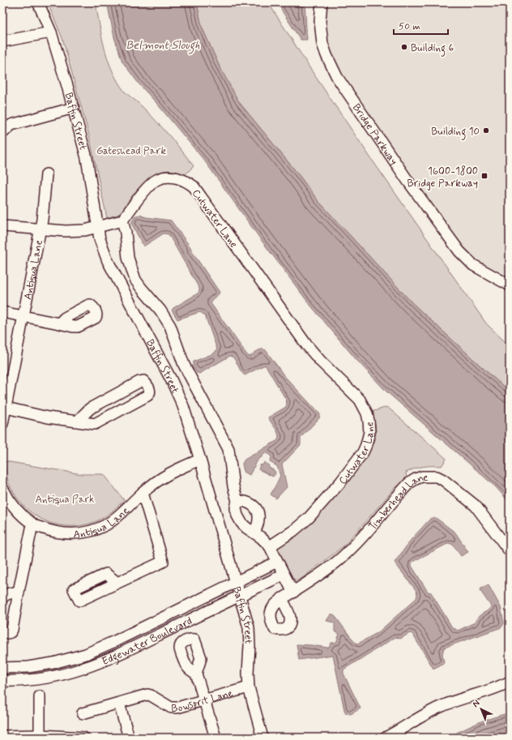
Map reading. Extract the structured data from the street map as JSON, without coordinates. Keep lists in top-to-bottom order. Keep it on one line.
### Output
{"streets":{"street":["Baffin Street","Bridge Parkway","Cutwater Lane","Antiqua Lane","Timberhead Lane","Edgewater Boulevard","Bowsprit Lane"]},"crossings":[["Baffin Street","Antiqua Lane"],["Baffin Street","Edgewater Boulevard"],["Baffin Street","Bowsprit Lane"]],"water":["Belmont Slough"],"parks":["Gateshead Park","Antiqua Park"],"places":{"other":["Building 6","Building 10"],"transit":["1600-1800 Bridge Parkway"]},"scale_bar":"50 m","north":"top left"}
